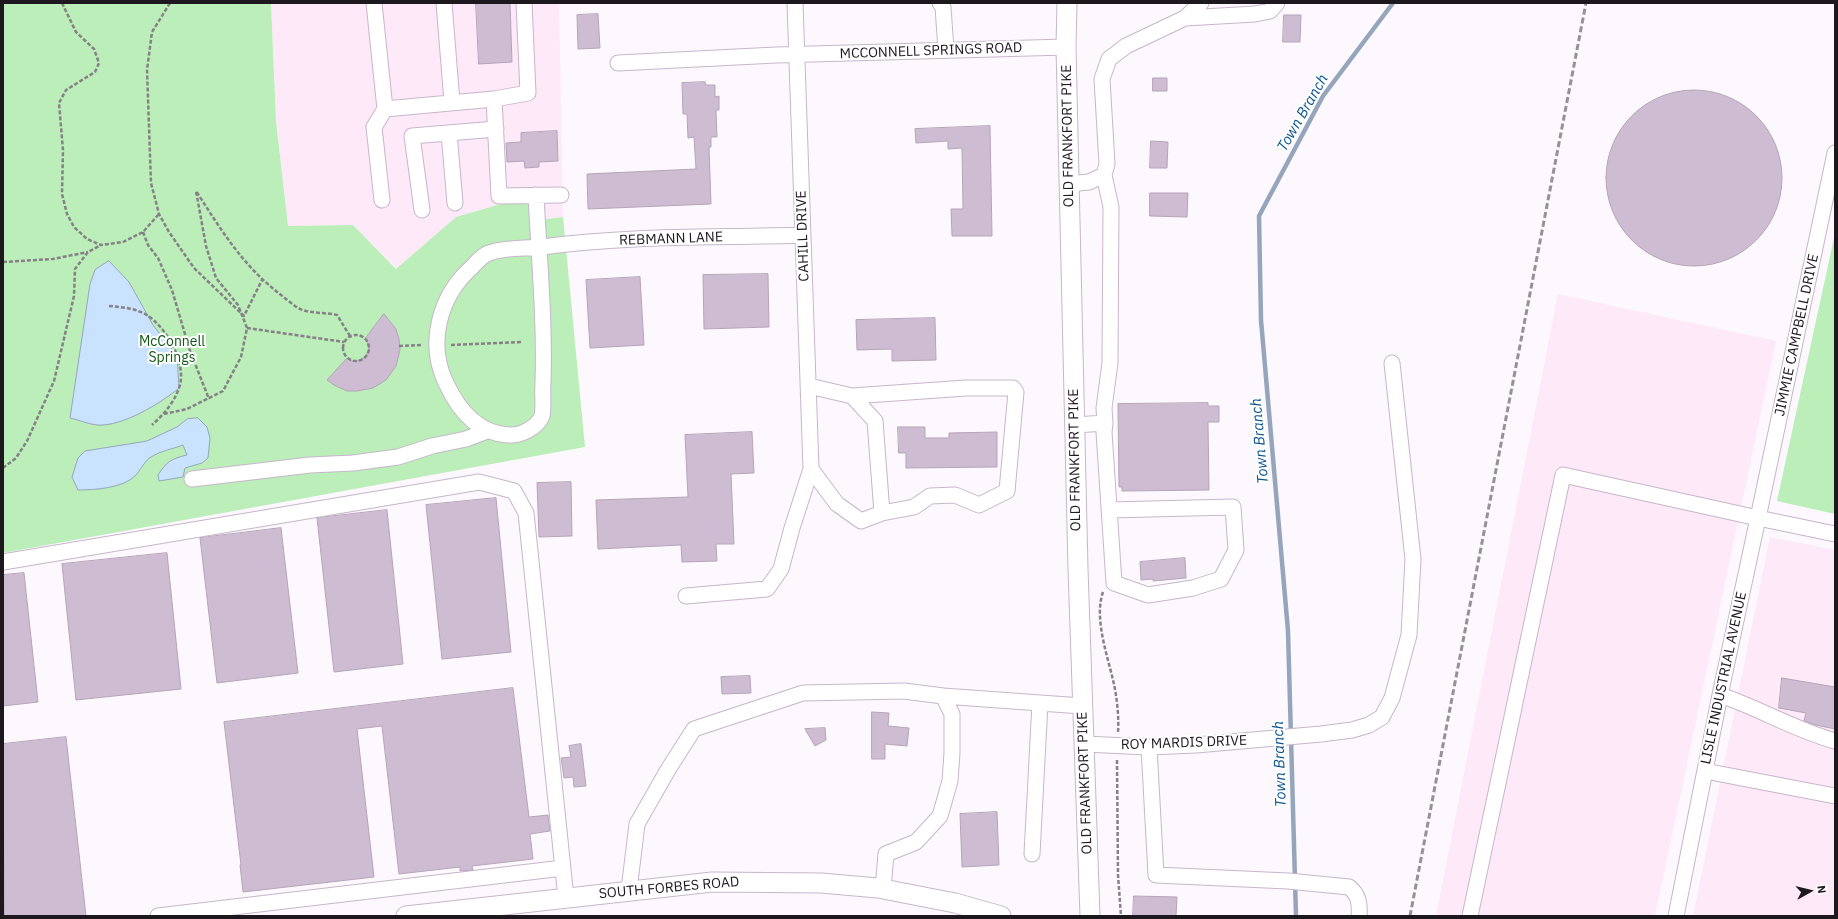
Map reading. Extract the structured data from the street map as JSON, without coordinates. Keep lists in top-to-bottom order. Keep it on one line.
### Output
{"streets":{"main road":["OLD FRANKFORT PIKE","SOUTH FORBES ROAD"],"street":["MCCONNELL SPRINGS ROAD","CAHILL DRIVE","REBMANN LANE","JIMMIE CAMPBELL DRIVE","LISLE INDUSTRIAL AVENUE","ROY MARDIS DRIVE"]},"crossings":[["MCCONNELL SPRINGS ROAD","OLD FRANKFORT PIKE"],["MCCONNELL SPRINGS ROAD","CAHILL DRIVE"],["OLD FRANKFORT PIKE","ROY MARDIS DRIVE"],["CAHILL DRIVE","REBMANN LANE"],["JIMMIE CAMPBELL DRIVE","LISLE INDUSTRIAL AVENUE"]],"water":["Town Branch"],"parks":["McConnell Springs"],"north":"right"}
